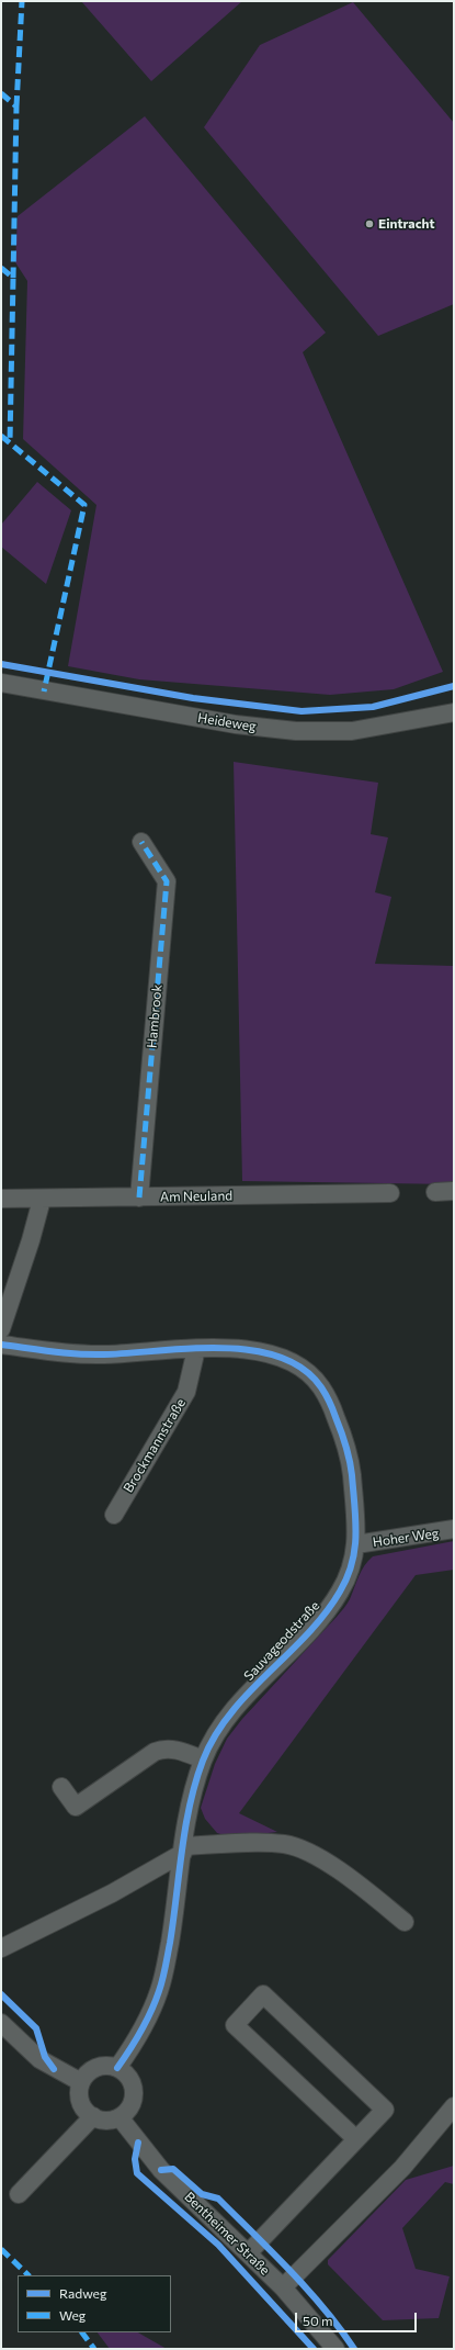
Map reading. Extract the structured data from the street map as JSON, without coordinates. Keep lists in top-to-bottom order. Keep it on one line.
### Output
{"streets":{"street":["Heideweg","Hambrook","Am Neuland","Brockmannstraße","Hoher Weg","Sauvageodstraße","Bentheimer Straße"]},"crossings":[["Hambrook","Am Neuland"],["Brockmannstraße","Sauvageodstraße"],["Hoher Weg","Sauvageodstraße"],["Sauvageodstraße","Bentheimer Straße"]],"places":["Eintracht"],"legend":["Radweg","Weg"],"scale_bar":"50 m"}
